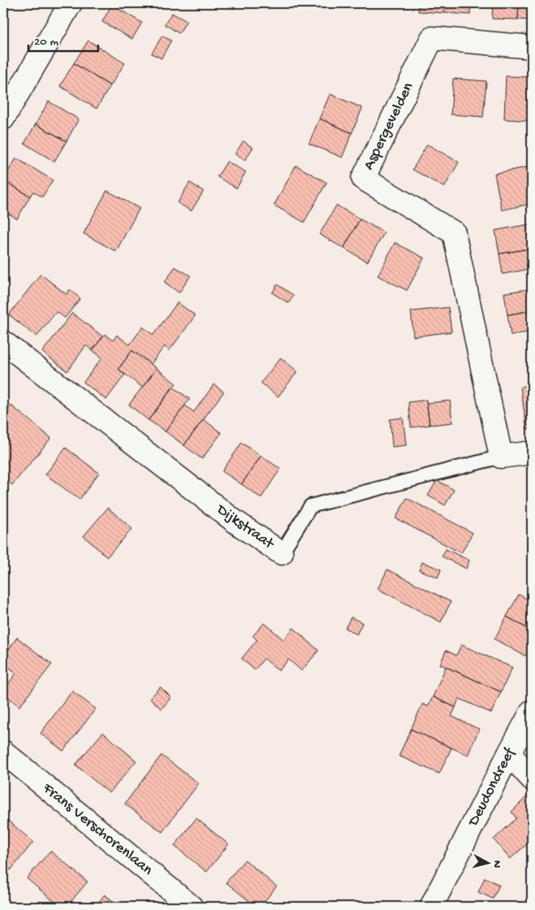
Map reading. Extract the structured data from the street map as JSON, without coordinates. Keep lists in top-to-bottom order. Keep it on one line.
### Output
{"streets":{"street":["Aspergevelden","Dijkstraat","Deudondreef","Frans Verschorenlaan"]},"crossings":[["Aspergevelden","Dijkstraat"]],"scale_bar":"20 m","north":"right"}
